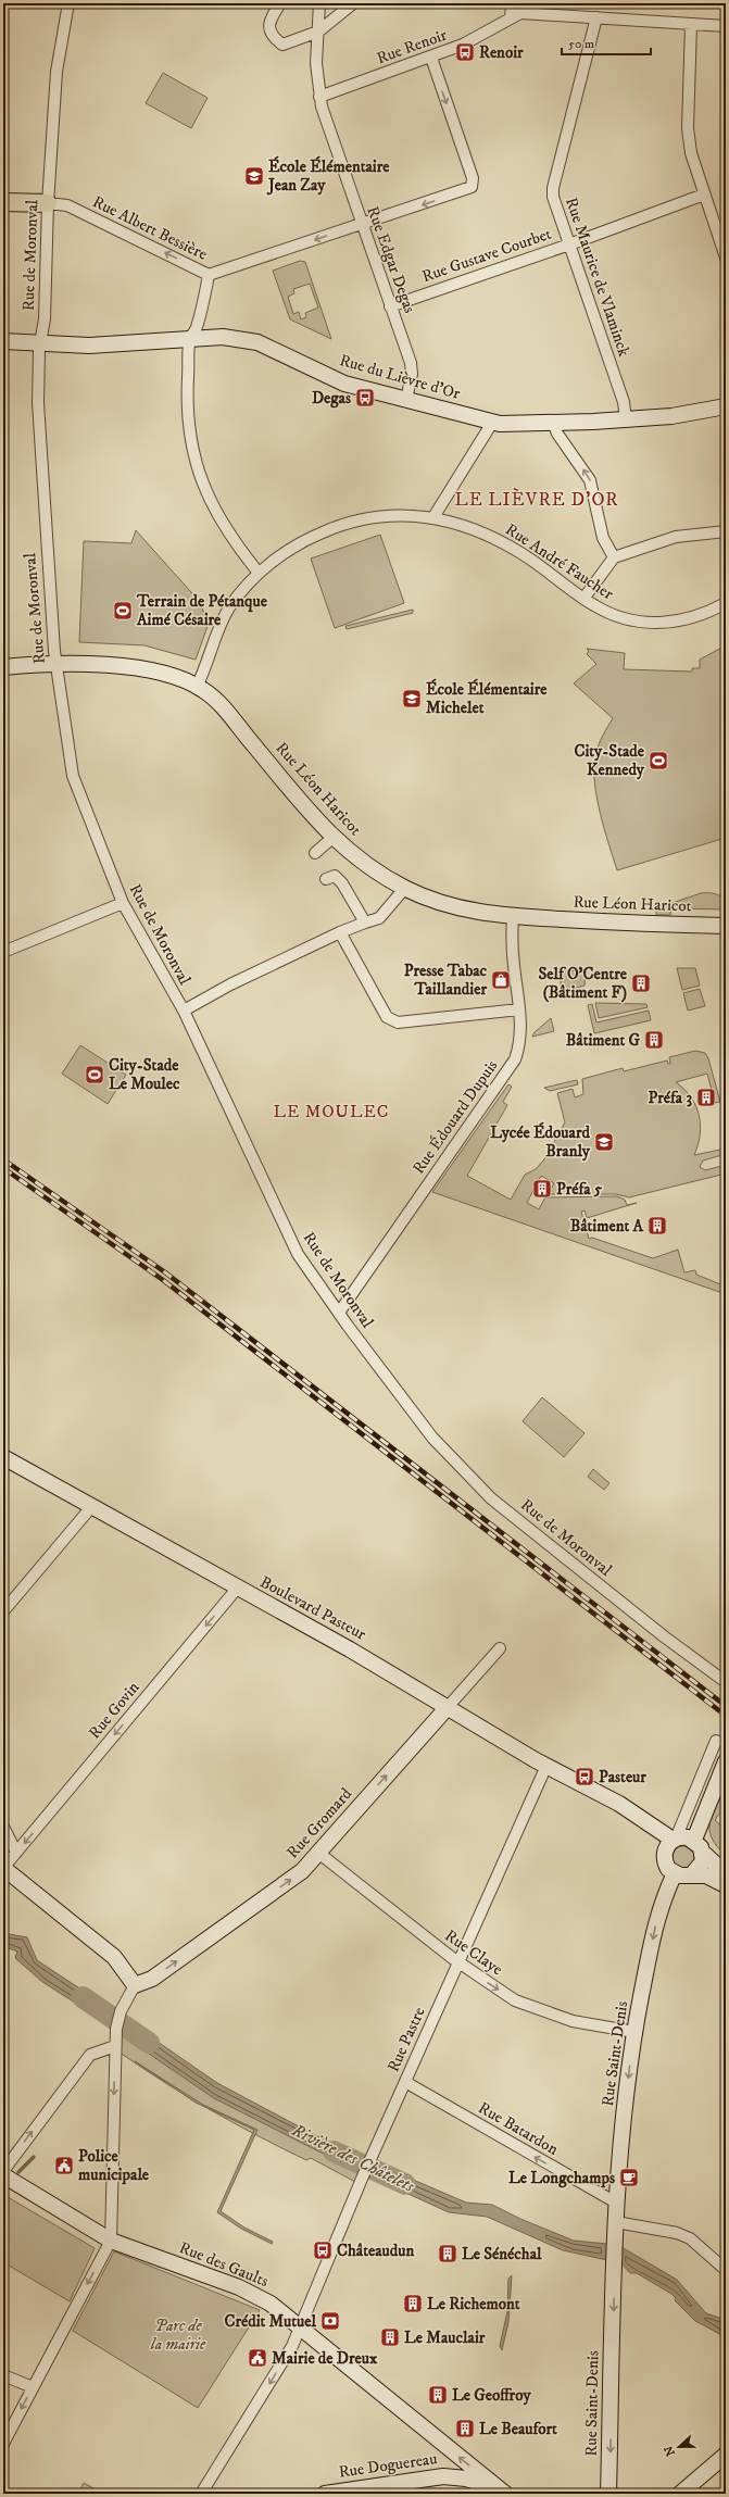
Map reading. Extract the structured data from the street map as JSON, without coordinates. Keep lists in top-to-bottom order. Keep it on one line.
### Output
{"streets":{"street":["Rue Renoir","Rue Albert Bessière","Rue de Moronval","Rue Gustave Courbet","Rue Edgar Degas","Rue Maurice de Vlaminck","Rue du Lièvre d'Or","Rue André Faucher","Rue Léon Haricot","Rue Édouard Dupuis","Boulevard Pasteur","Rue Govin","Rue Gromard","Rue Claye","Rue Pastre","Rue Saint-Denis","Rue Batardon","Rue des Gaults","Rue Doguereau"]},"crossings":[["Rue Renoir","Rue Albert Bessière"],["Rue Renoir","Rue Edgar Degas"],["Rue Renoir","Rue Maurice de Vlaminck"],["Rue Albert Bessière","Rue de Moronval"],["Rue Albert Bessière","Rue Edgar Degas"],["Rue de Moronval","Rue du Lièvre d'Or"],["Rue de Moronval","Rue Léon Haricot"],["Rue de Moronval","Rue Édouard Dupuis"],["Rue Gustave Courbet","Rue Edgar Degas"],["Rue Gustave Courbet","Rue Maurice de Vlaminck"],["Rue Edgar Degas","Rue du Lièvre d'Or"],["Rue Maurice de Vlaminck","Rue du Lièvre d'Or"],["Rue André Faucher","Rue Léon Haricot"],["Rue Léon Haricot","Rue Édouard Dupuis"],["Boulevard Pasteur","Rue Govin"],["Boulevard Pasteur","Rue Gromard"],["Boulevard Pasteur","Rue Pastre"],["Boulevard Pasteur","Rue Saint-Denis"],["Rue Gromard","Rue Claye"],["Rue Claye","Rue Pastre"],["Rue Claye","Rue Saint-Denis"],["Rue Pastre","Rue Batardon"],["Rue Pastre","Rue des Gaults"],["Rue Saint-Denis","Rue Batardon"],["Rue des Gaults","Rue Doguereau"]],"one_way":["Rue Govin","Rue Gromard","Rue Claye","Rue Saint-Denis","Rue Batardon","Rue des Gaults"],"districts":["LE LIÈVRE D'OR","LE MOULEC"],"water":["Rivière des Châtelets"],"parks":["Parc de la mairie"],"places":{"bus stop":["Renoir","Degas","Pasteur","Châteaudun"],"school or university":["École Élémentaire Jean Zay","École Élémentaire Michelet","Lycée Édouard Branly"],"sports":["Terrain de Pétanque Aimé Césaire","City-Stade Kennedy","City-Stade Le Moulec"],"shop":["Presse Tabac Taillandier"],"building":["Self O'Centre (Bâtiment F)","Bâtiment G","Préfa 3","Préfa 5","Bâtiment A","Le Sénéchal","Le Richemont","Le Mauclair","Le Geoffroy","Le Beaufort"],"public building":["Police municipale","Mairie de Dreux"],"cafe":["Le Longchamps"],"bank":["Crédit Mutuel"]},"scale_bar":"50 m","north":"left"}
